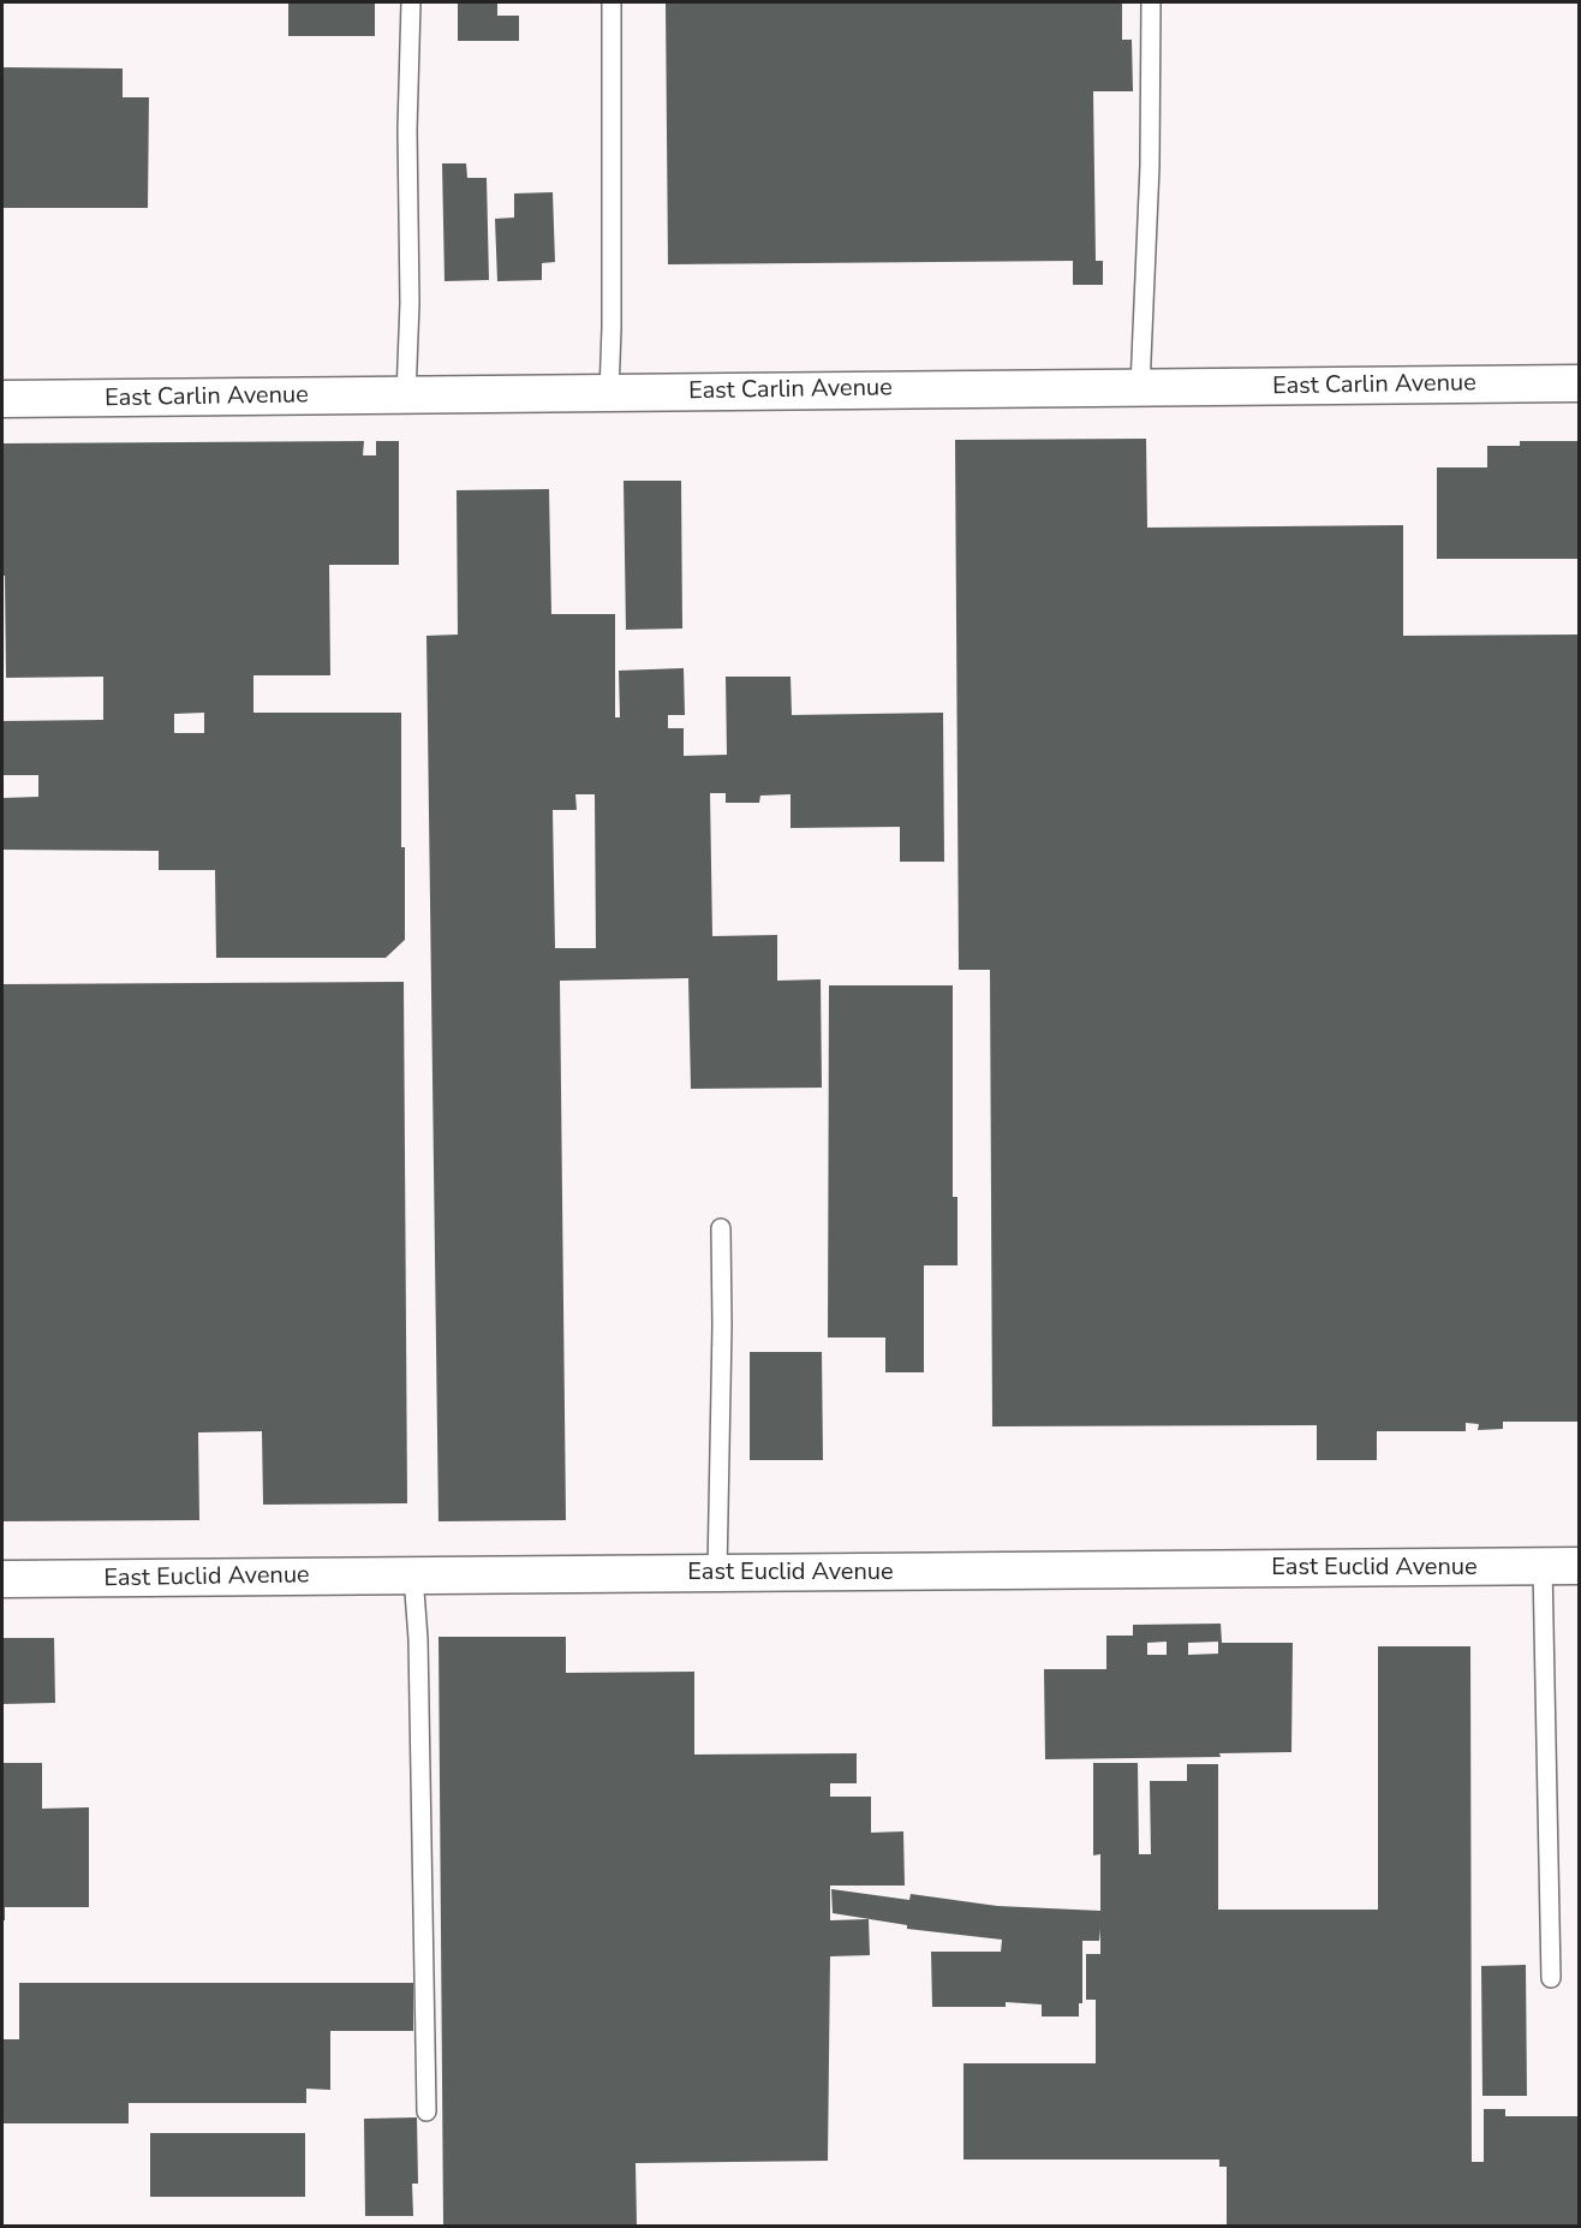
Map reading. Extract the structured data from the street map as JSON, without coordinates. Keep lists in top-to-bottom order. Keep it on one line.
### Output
{"streets":{"street":["East Carlin Avenue","East Euclid Avenue"]}}
